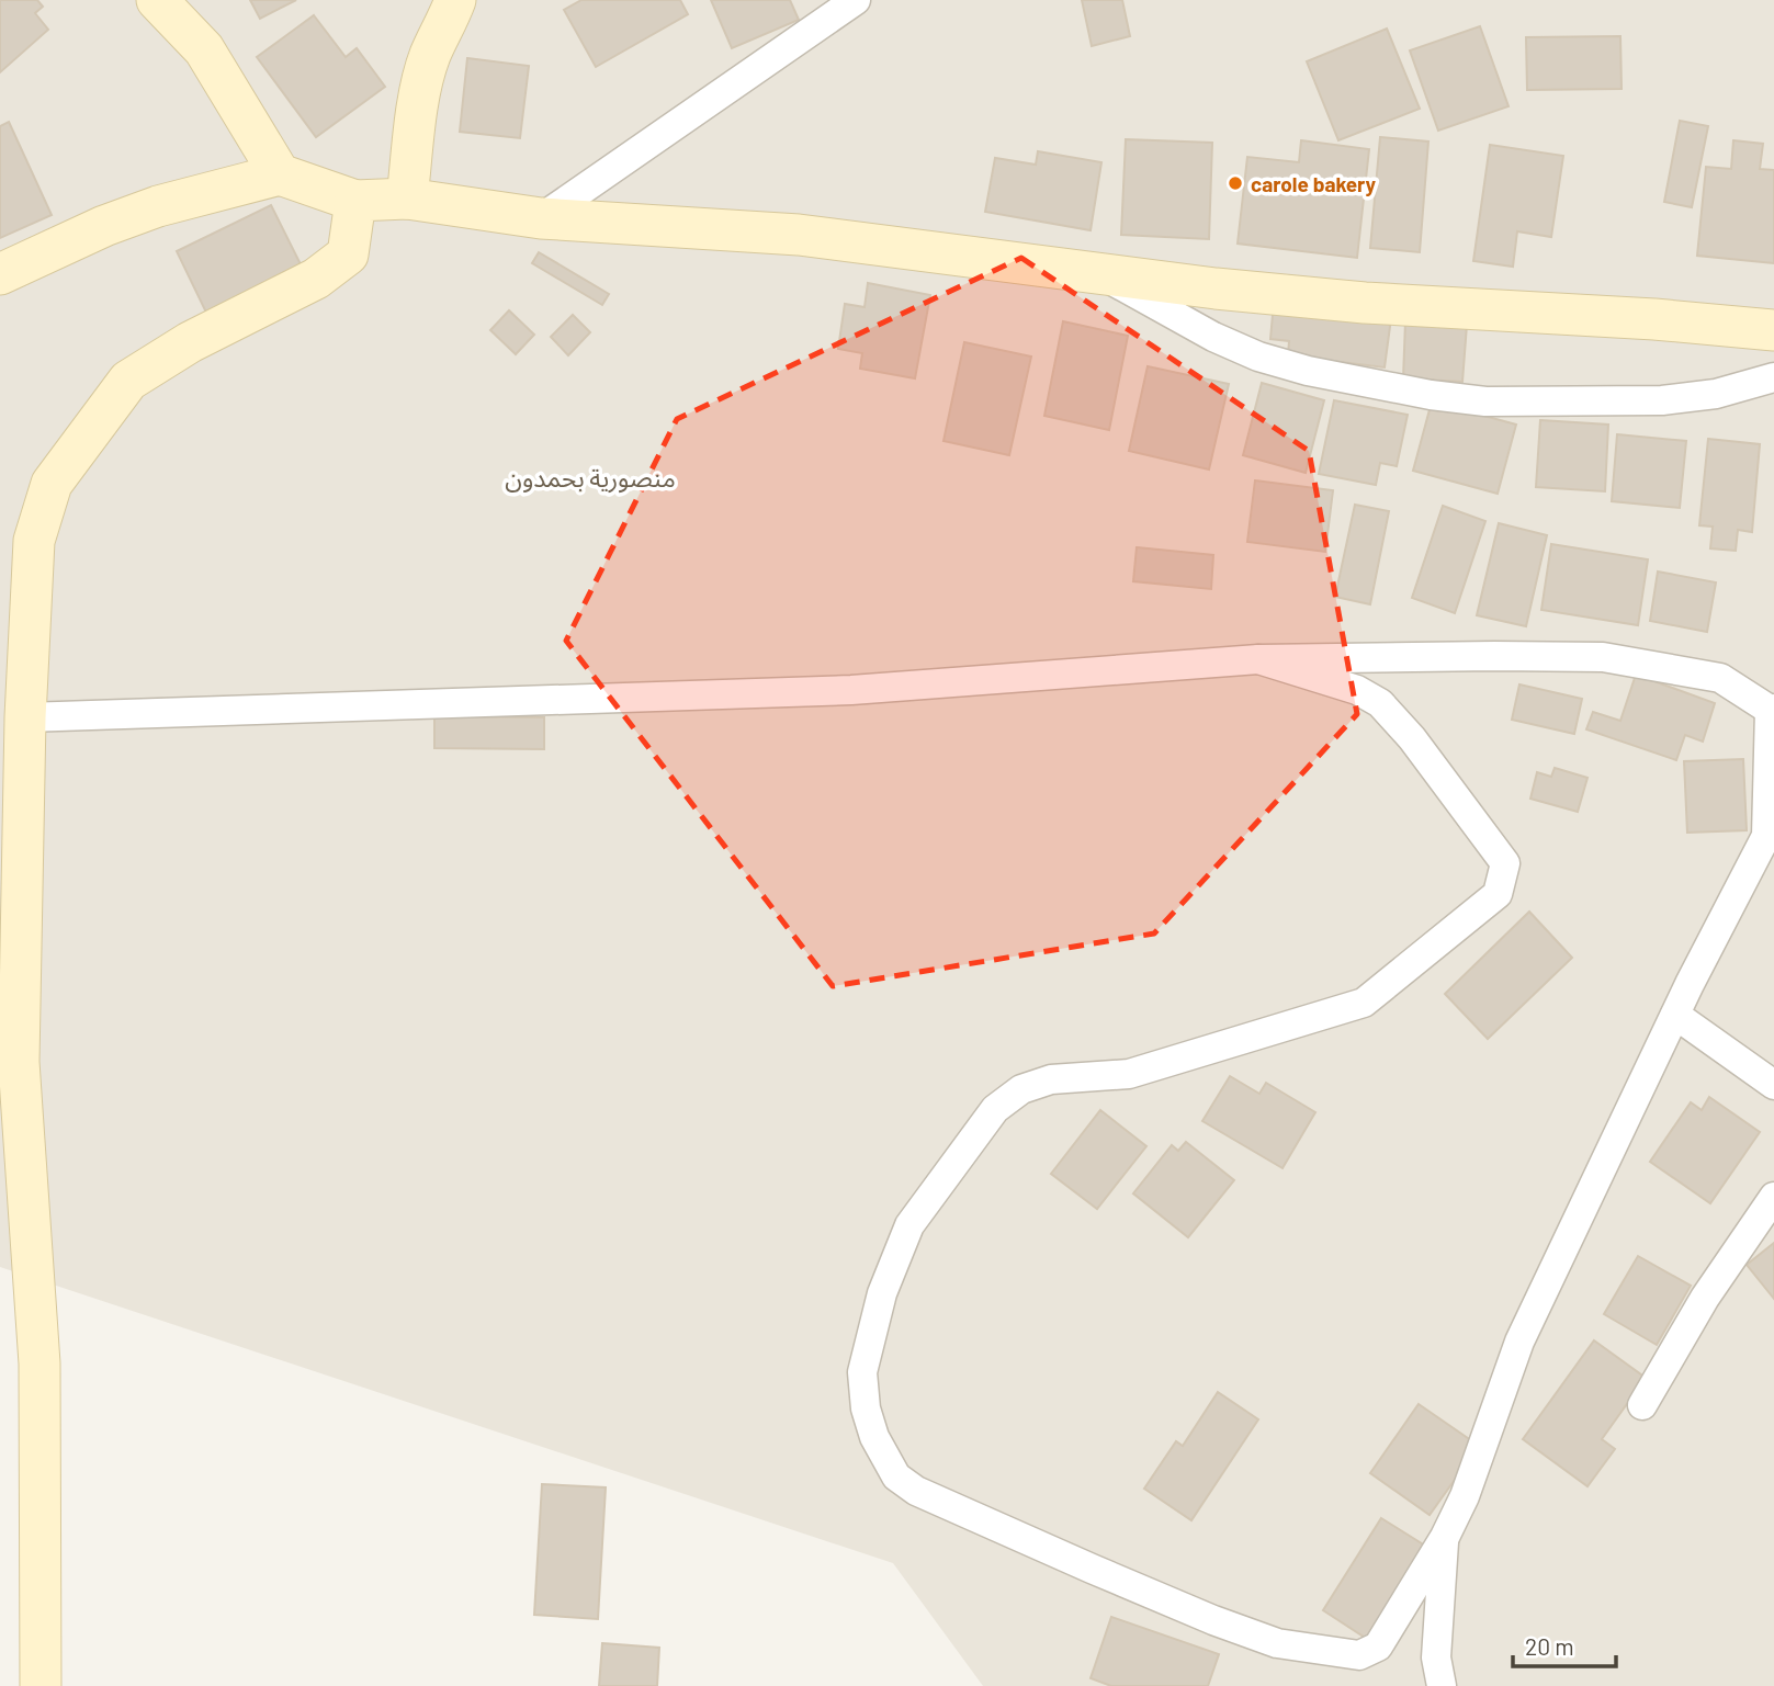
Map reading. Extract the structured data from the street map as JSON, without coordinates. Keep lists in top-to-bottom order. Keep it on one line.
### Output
{"districts":["منصورية بحمدون"],"places":["carole bakery"],"scale_bar":"20 m"}
